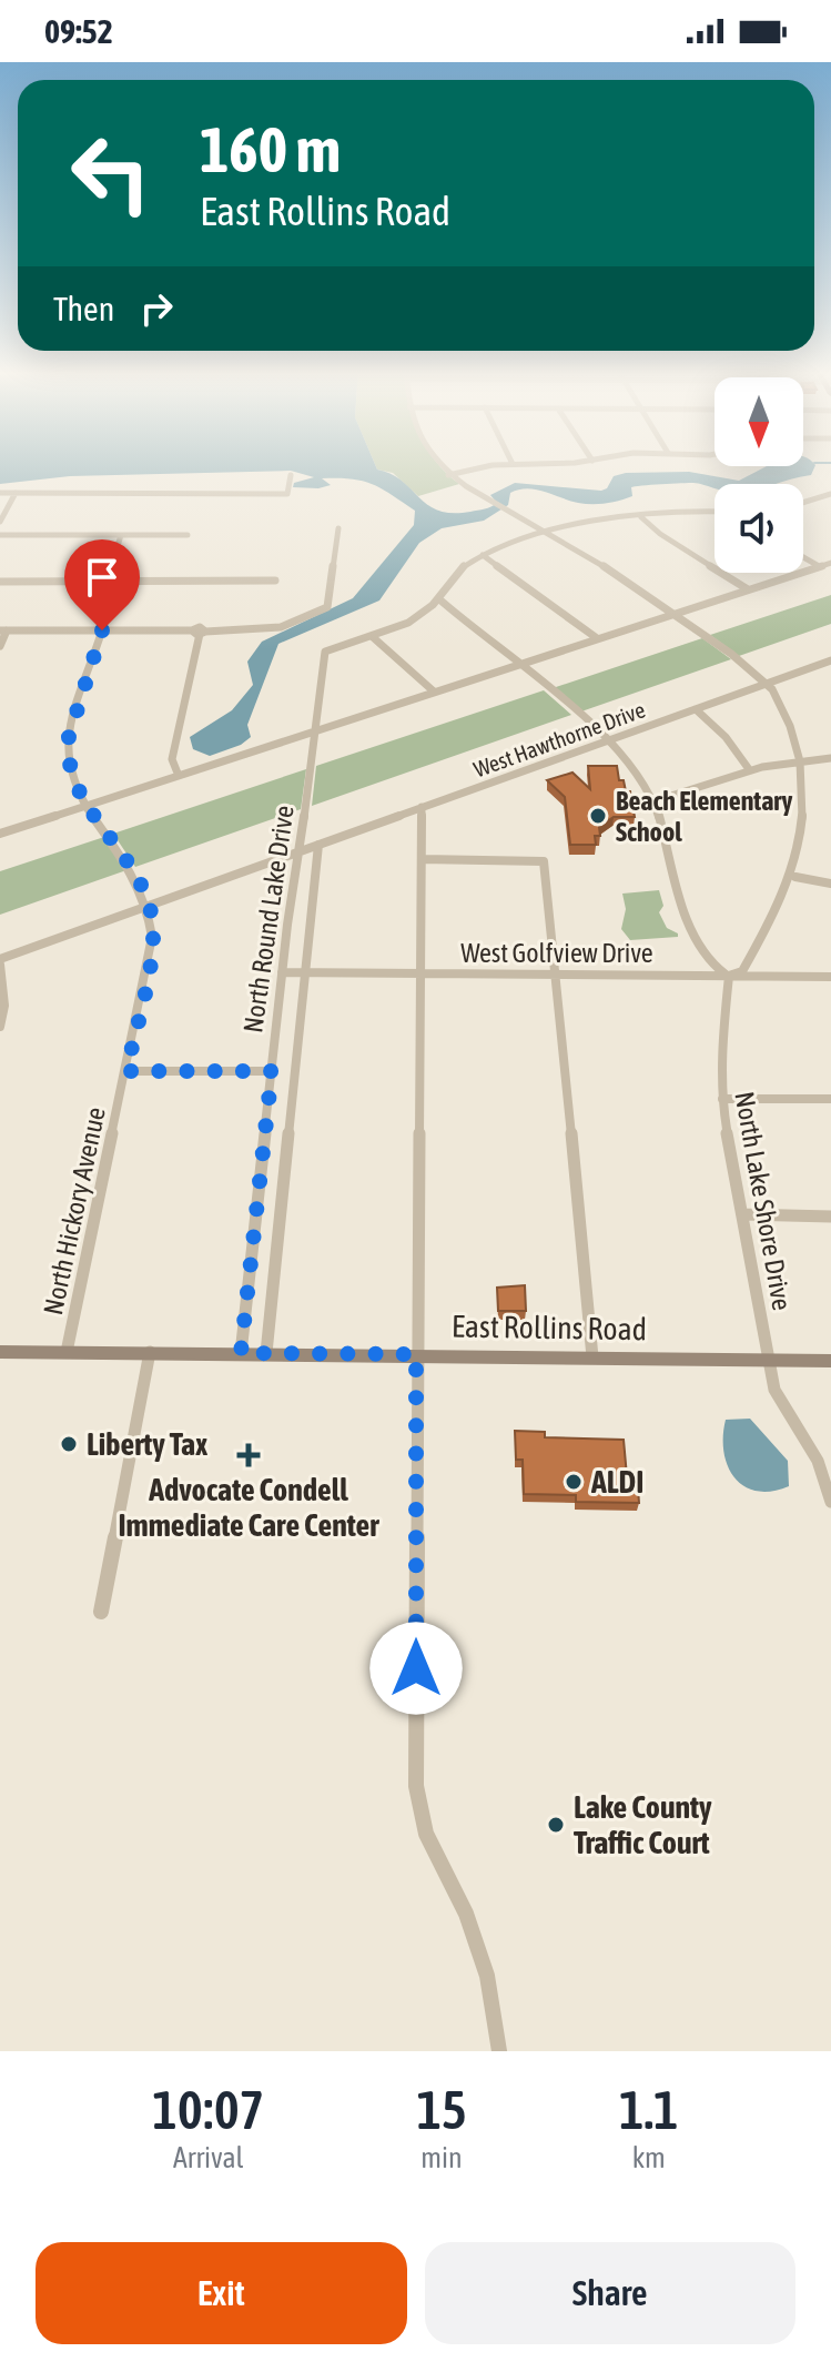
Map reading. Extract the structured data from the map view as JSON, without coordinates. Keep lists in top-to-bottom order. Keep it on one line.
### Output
{"streets":{"main road":["East Rollins Road"],"street":["West Hawthorne Drive","North Round Lake Drive","West Golfview Drive","North Lake Shore Drive","North Hickory Avenue"]},"crossings":[["West Hawthorne Drive","North Round Lake Drive"],["West Hawthorne Drive","North Hickory Avenue"],["North Round Lake Drive","West Golfview Drive"],["North Round Lake Drive","East Rollins Road"],["West Golfview Drive","North Lake Shore Drive"],["North Lake Shore Drive","East Rollins Road"],["North Hickory Avenue","East Rollins Road"]],"places":{"other":["Beach Elementary School","Liberty Tax","ALDI","Lake County Traffic Court"],"health":["Advocate Condell Immediate Care Center"]},"north":"bottom","page":{"status":"09:52","turn":["160 m","East Rollins Road"],"then":"Then","eta":["10:07","Arrival","15","min","1.1","km"],"buttons":["Exit","Share"]}}
